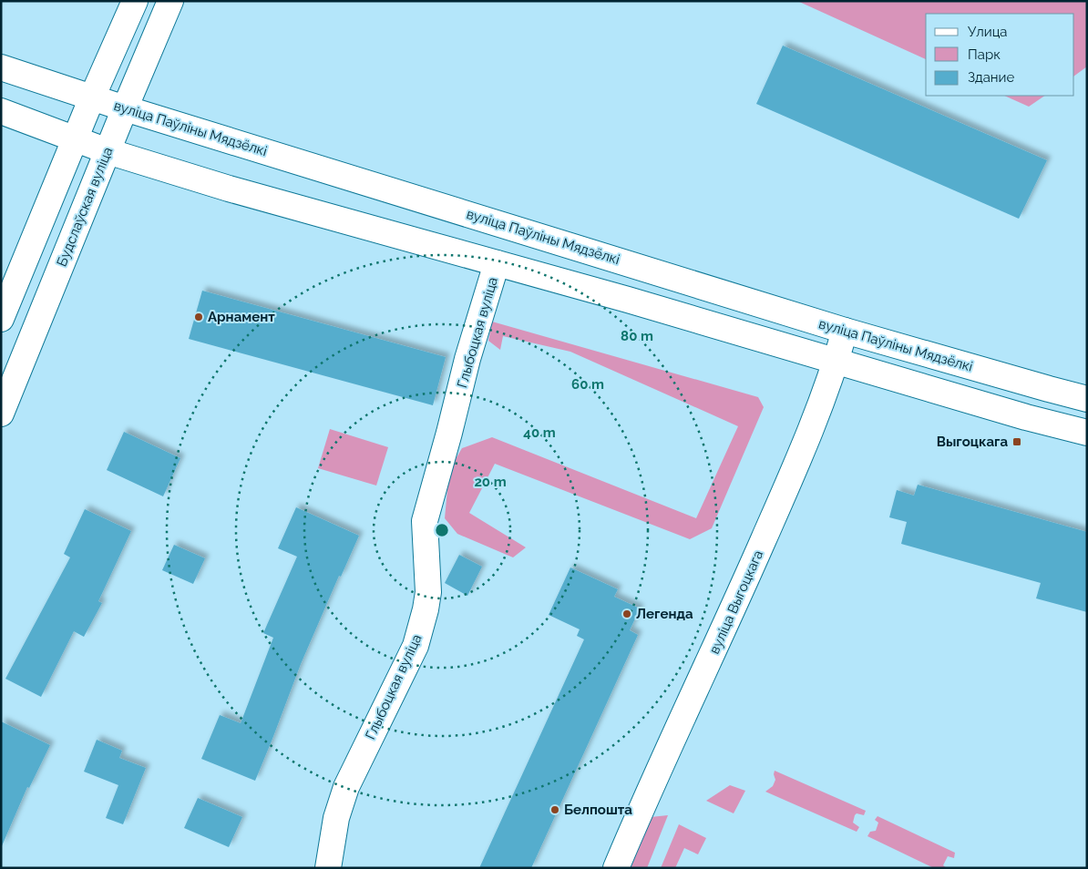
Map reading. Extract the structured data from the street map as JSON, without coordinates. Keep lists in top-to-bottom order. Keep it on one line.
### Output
{"streets":{"street":["вуліца Паўліны Мядзёлкі","Будслаўская вуліца","Глыбоцкая вуліца","вуліца Выгоцкага"]},"crossings":[["вуліца Паўліны Мядзёлкі","Будслаўская вуліца"],["вуліца Паўліны Мядзёлкі","вуліца Выгоцкага"]],"places":{"other":["Арнамент","Легенда","Белпошта"],"transit":["Выгоцкага"]},"legend":["Улица","Парк","Здание"],"rings":["80 m","60 m","40 m","20 m"]}
